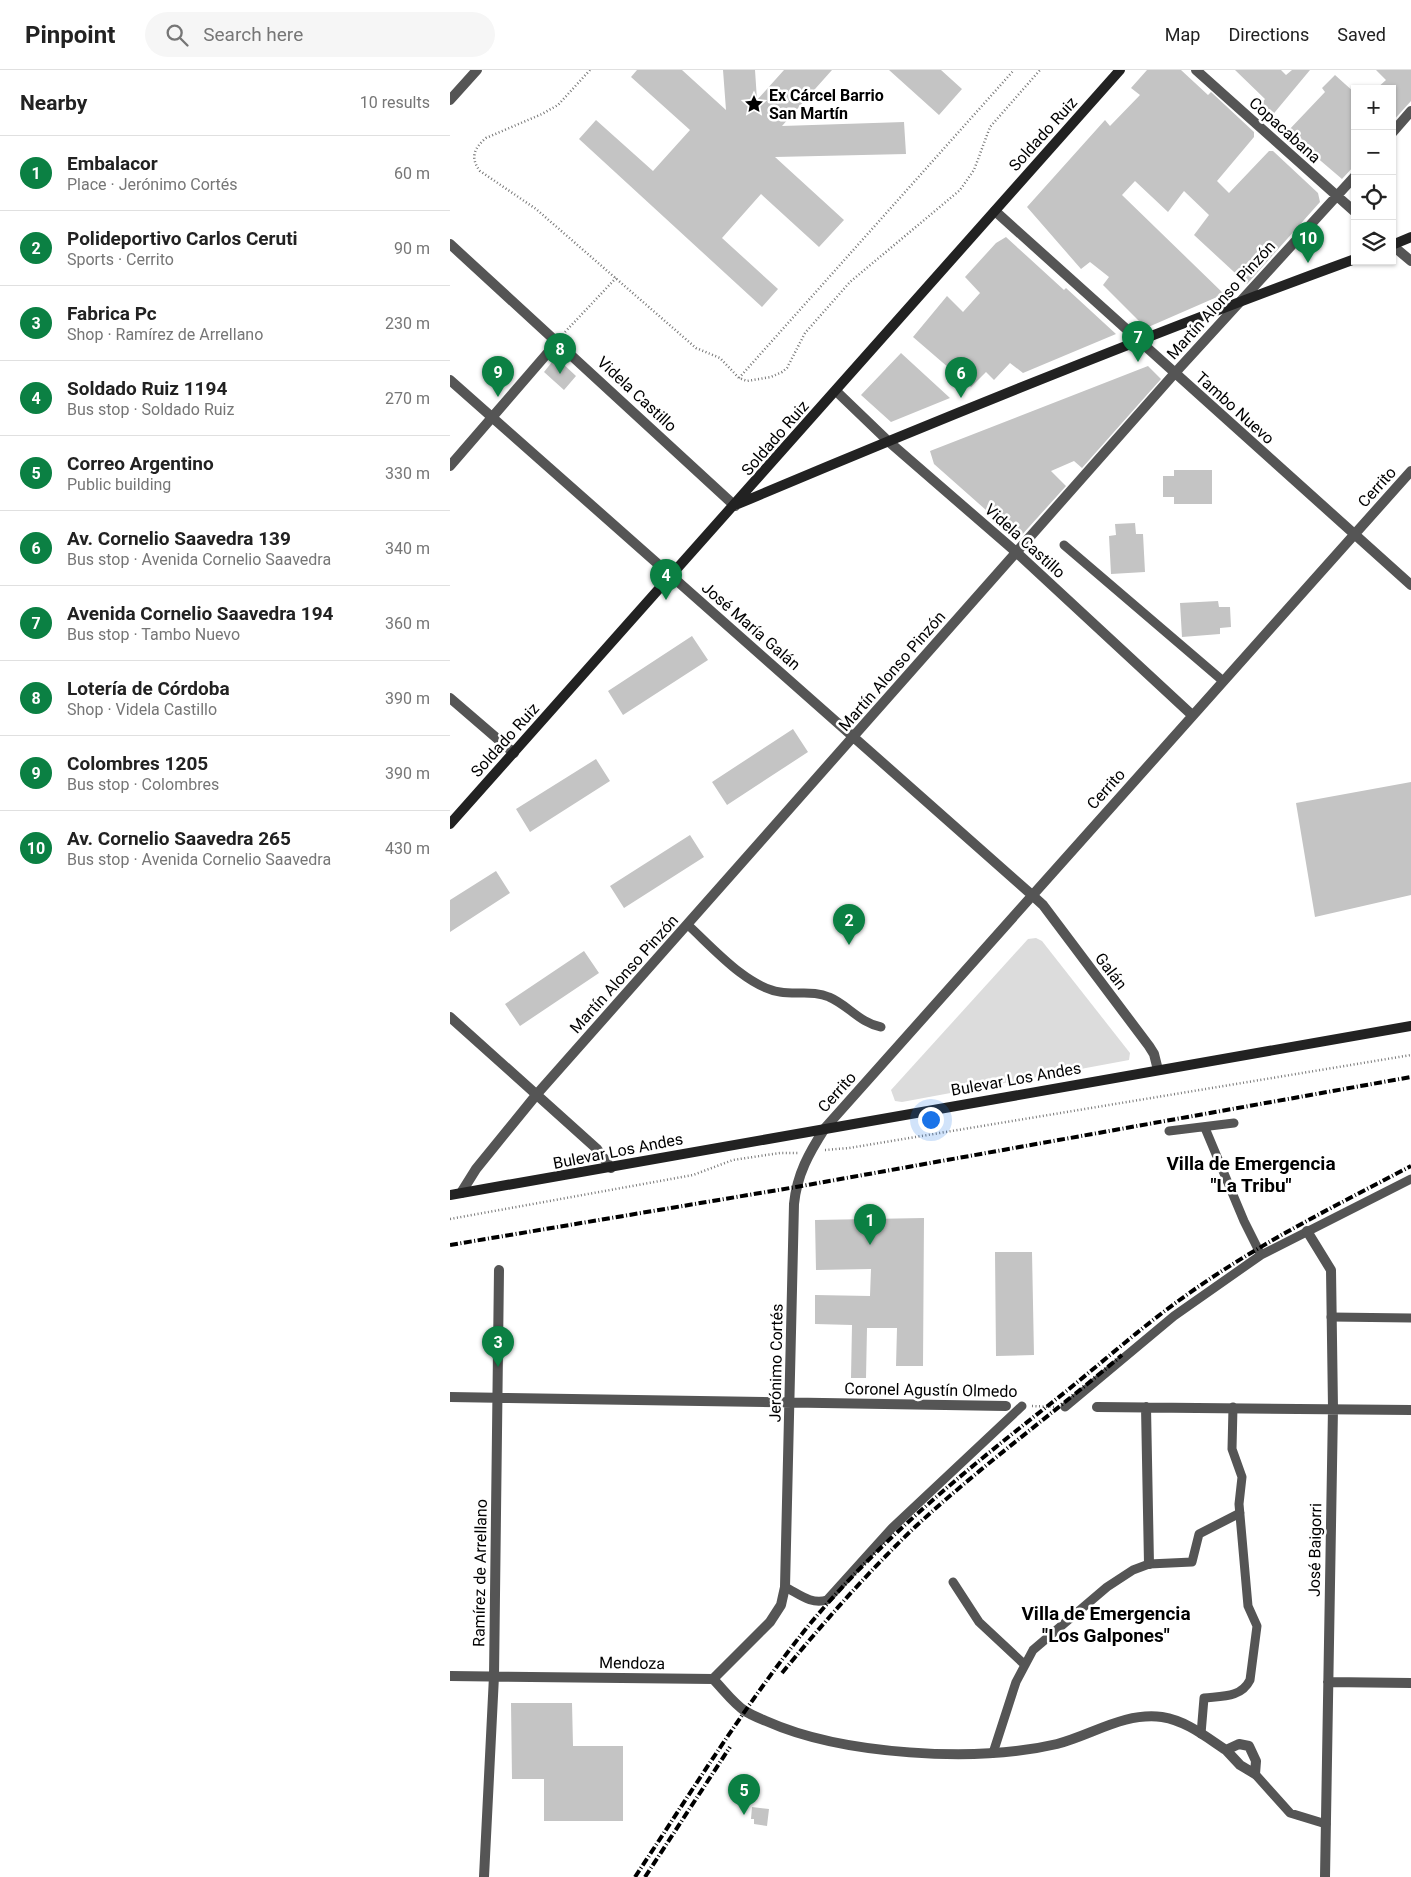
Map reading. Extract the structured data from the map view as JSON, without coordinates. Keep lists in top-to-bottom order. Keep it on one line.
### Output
{"streets":{"main road":["Soldado Ruiz","Bulevar Los Andes"],"street":["Copacabana","Martín Alonso Pinzón","Videla Castillo","Tambo Nuevo","Cerrito","José María Galán","Galán","Jerónimo Cortés","Coronel Agustín Olmedo","José Baigorri","Ramírez de Arrellano","Mendoza"]},"crossings":[["Copacabana","Martín Alonso Pinzón"],["Soldado Ruiz","Videla Castillo"],["Soldado Ruiz","Tambo Nuevo"],["Soldado Ruiz","José María Galán"],["Martín Alonso Pinzón","Videla Castillo"],["Martín Alonso Pinzón","Tambo Nuevo"],["Martín Alonso Pinzón","José María Galán"],["Martín Alonso Pinzón","Bulevar Los Andes"],["Videla Castillo","Cerrito"],["Tambo Nuevo","Cerrito"],["Cerrito","José María Galán"],["Cerrito","Galán"],["Cerrito","Bulevar Los Andes"],["Cerrito","Jerónimo Cortés"],["José María Galán","Galán"],["Galán","Bulevar Los Andes"],["Bulevar Los Andes","Jerónimo Cortés"],["Jerónimo Cortés","Coronel Agustín Olmedo"],["Jerónimo Cortés","Mendoza"],["Coronel Agustín Olmedo","Ramírez de Arrellano"],["Ramírez de Arrellano","Mendoza"]],"districts":["Villa de Emergencia \"La Tribu\"","Villa de Emergencia \"Los Galpones\""],"places":{"place":["Ex Cárcel Barrio San Martín"]},"page":{"header":"Pinpoint","search":"Search here","nav":["Map","Directions","Saved"],"heading":["Nearby","10 results"],"map_buttons":["+","−"],"list":[{"mark":"1","name":"Embalacor","note":"Place · Jerónimo Cortés","value":"60 m"},{"mark":"2","name":"Polideportivo Carlos Ceruti","note":"Sports · Cerrito","value":"90 m"},{"mark":"3","name":"Fabrica Pc","note":"Shop · Ramírez de Arrellano","value":"230 m"},{"mark":"4","name":"Soldado Ruiz 1194","note":"Bus stop · Soldado Ruiz","value":"270 m"},{"mark":"5","name":"Correo Argentino","note":"Public building","value":"330 m"},{"mark":"6","name":"Av. Cornelio Saavedra 139","note":"Bus stop · Avenida Cornelio Saavedra","value":"340 m"},{"mark":"7","name":"Avenida Cornelio Saavedra 194","note":"Bus stop · Tambo Nuevo","value":"360 m"},{"mark":"8","name":"Lotería de Córdoba","note":"Shop · Videla Castillo","value":"390 m"},{"mark":"9","name":"Colombres 1205","note":"Bus stop · Colombres","value":"390 m"},{"mark":"10","name":"Av. Cornelio Saavedra 265","note":"Bus stop · Avenida Cornelio Saavedra","value":"430 m"}],"pins":["10","7","8","9","6","4","2","1","3","5"]}}
